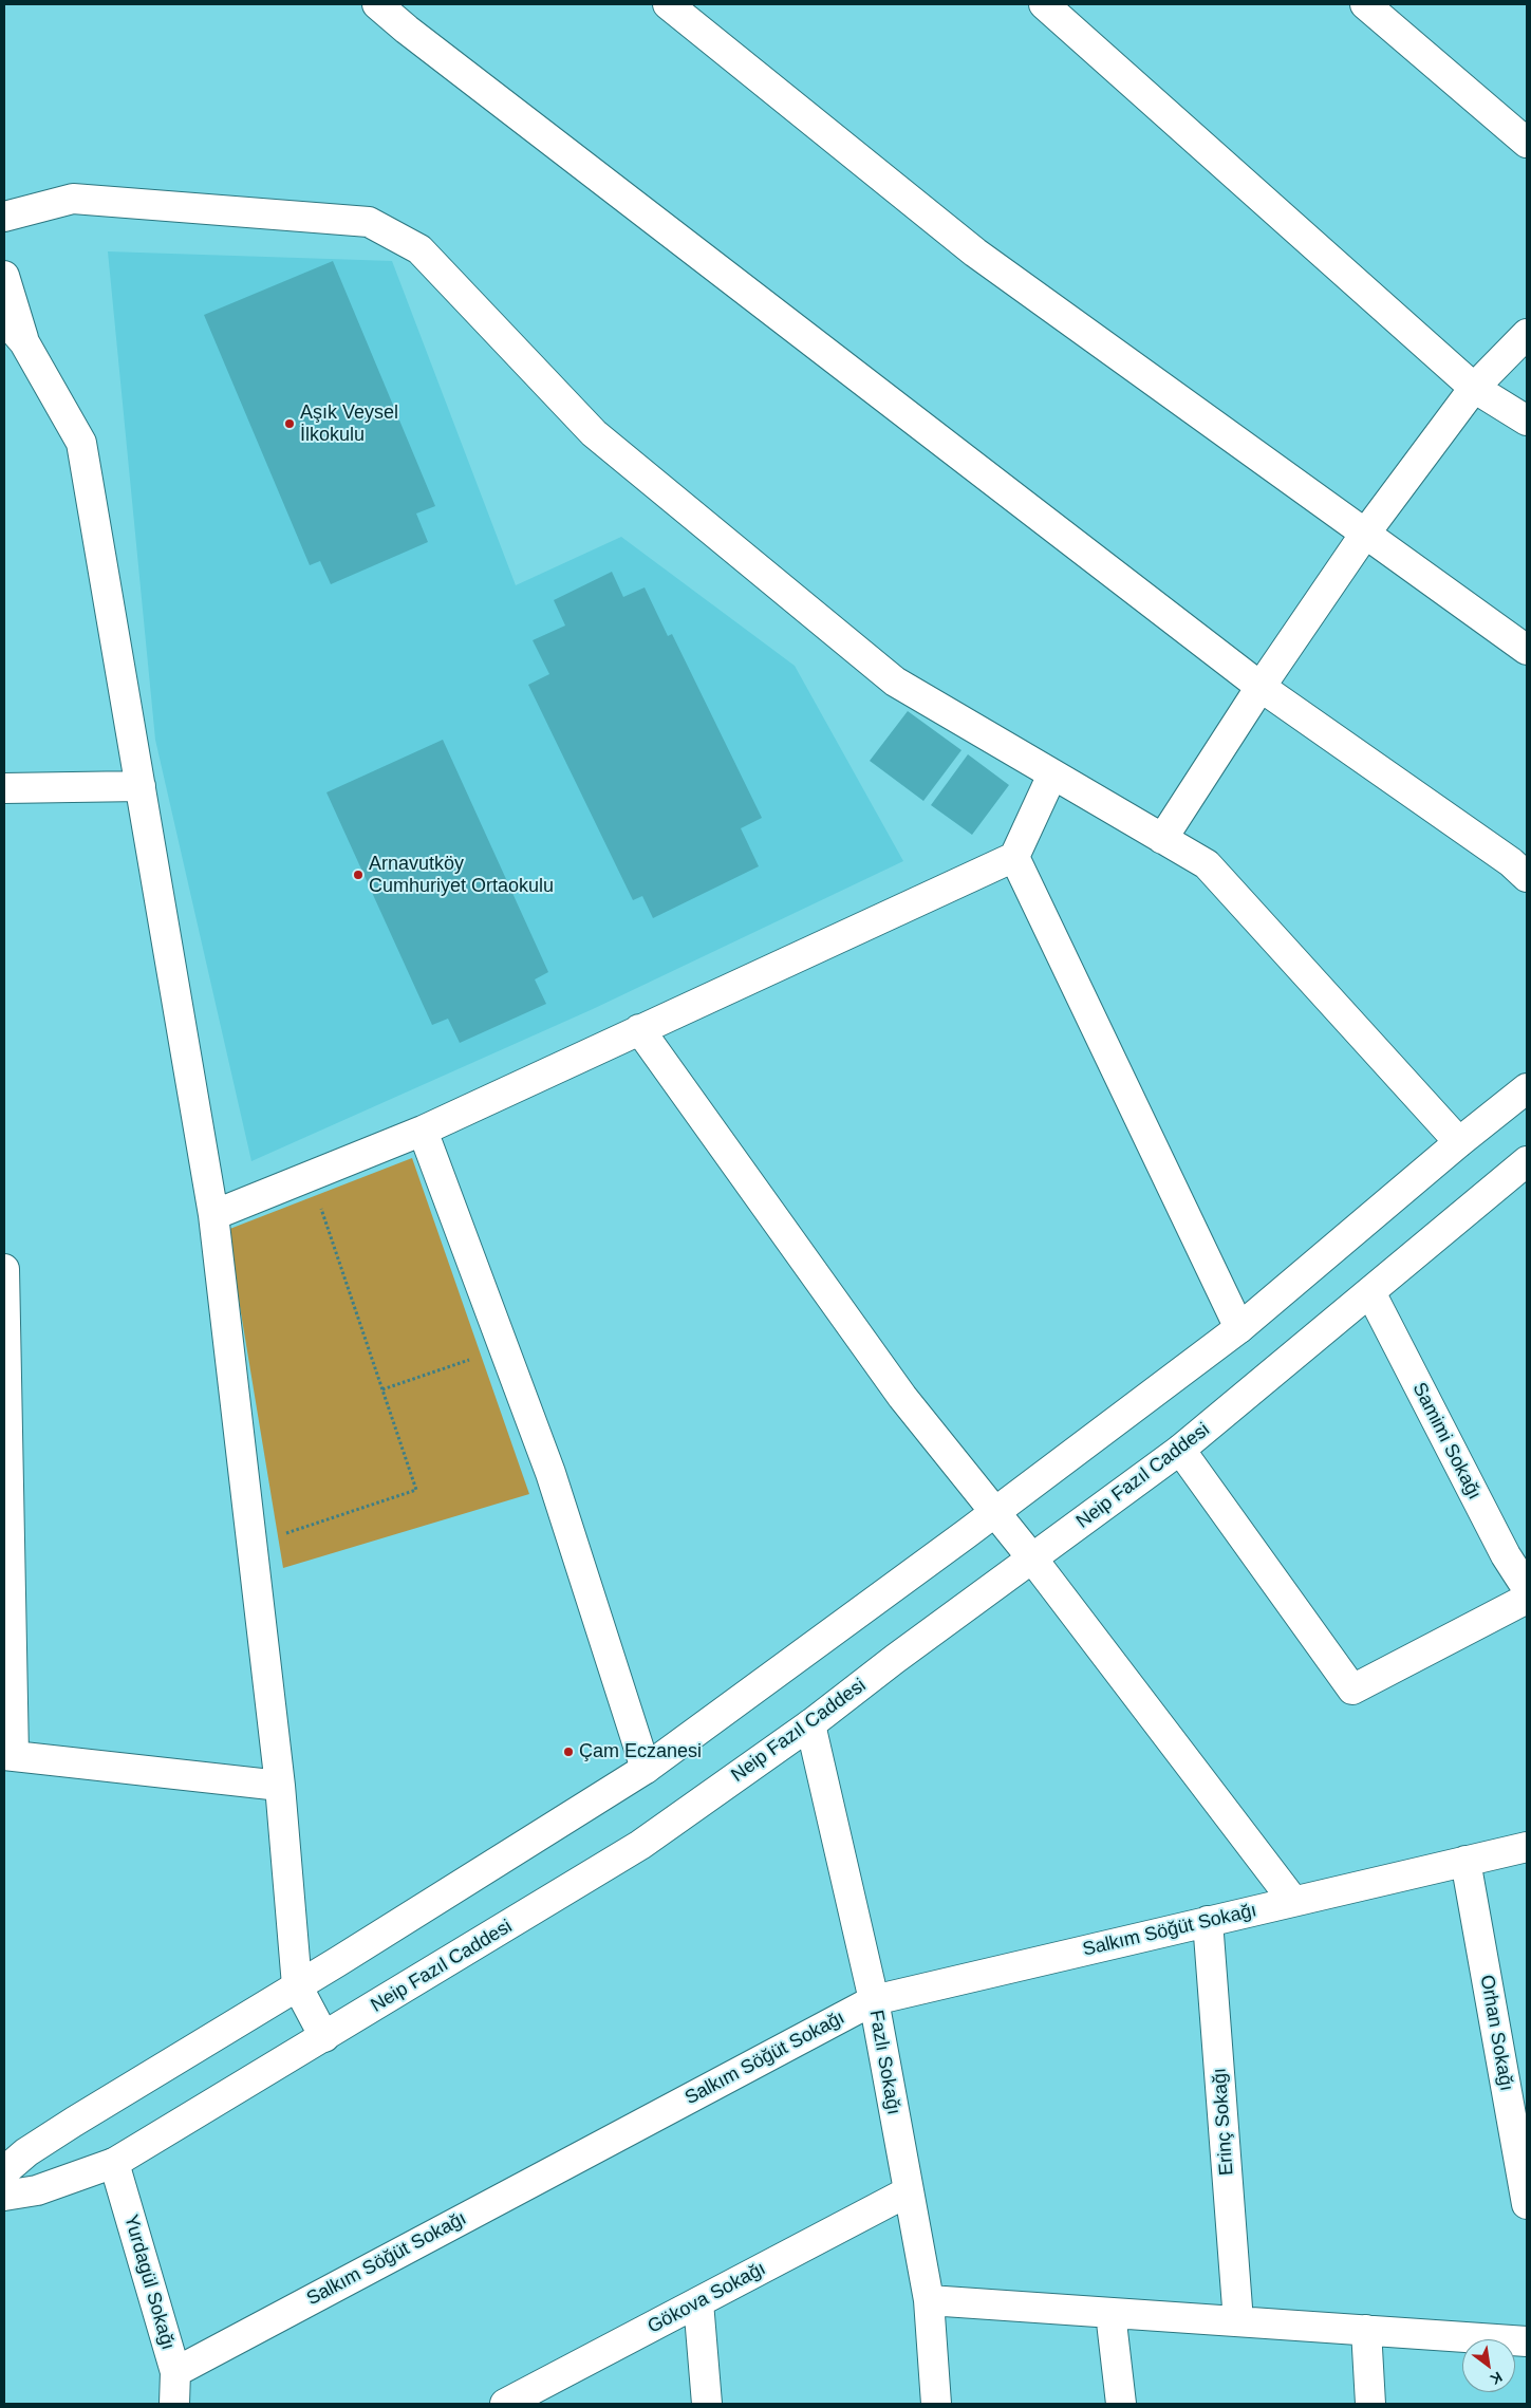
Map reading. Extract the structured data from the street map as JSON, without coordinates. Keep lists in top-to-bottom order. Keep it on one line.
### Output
{"streets":{"street":["Samimi Sokağı","Neip Fazıl Caddesi","Salkım Söğüt Sokağı","Orhan Sokağı","Fazlı Sokağı","Erinç Sokağı","Yurdagül Sokağı","Gökova Sokağı"]},"crossings":[["Samimi Sokağı","Neip Fazıl Caddesi"],["Neip Fazıl Caddesi","Fazlı Sokağı"],["Neip Fazıl Caddesi","Yurdagül Sokağı"],["Salkım Söğüt Sokağı","Orhan Sokağı"],["Salkım Söğüt Sokağı","Fazlı Sokağı"],["Salkım Söğüt Sokağı","Erinç Sokağı"],["Salkım Söğüt Sokağı","Yurdagül Sokağı"],["Fazlı Sokağı","Gökova Sokağı"]],"places":["Aşık Veysel İlkokulu","Arnavutköy Cumhuriyet Ortaokulu","Çam Eczanesi"],"north":"bottom right"}
